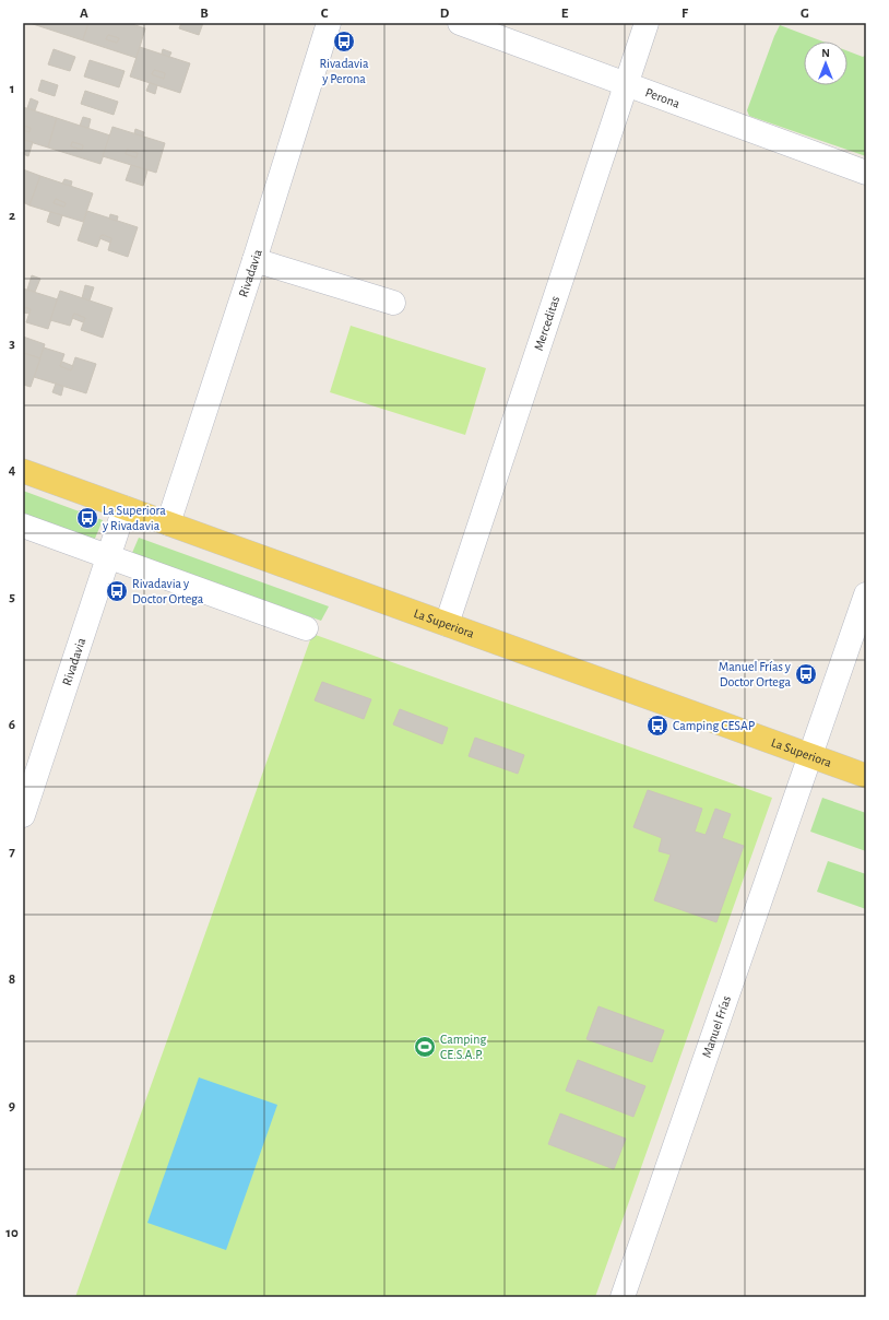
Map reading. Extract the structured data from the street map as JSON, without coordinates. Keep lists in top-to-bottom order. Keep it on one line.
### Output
{"streets":{"main road":["La Superiora"],"street":["Perona","Rivadavia","Merceditas","Manuel Frías"]},"crossings":[["Perona","Merceditas"],["Rivadavia","La Superiora"],["Merceditas","La Superiora"],["La Superiora","Manuel Frías"]],"places":{"bus stop":["Rivadavia y Perona","La Superiora y Rivadavia","Rivadavia y Doctor Ortega","Manuel Frías y Doctor Ortega","Camping CESAP"],"sports":["Camping CE.S.A.P."]},"north":"top","grid":{"columns":["A","B","C","D","E","F","G"],"rows":["1","2","3","4","5","6","7","8","9","10"]}}
